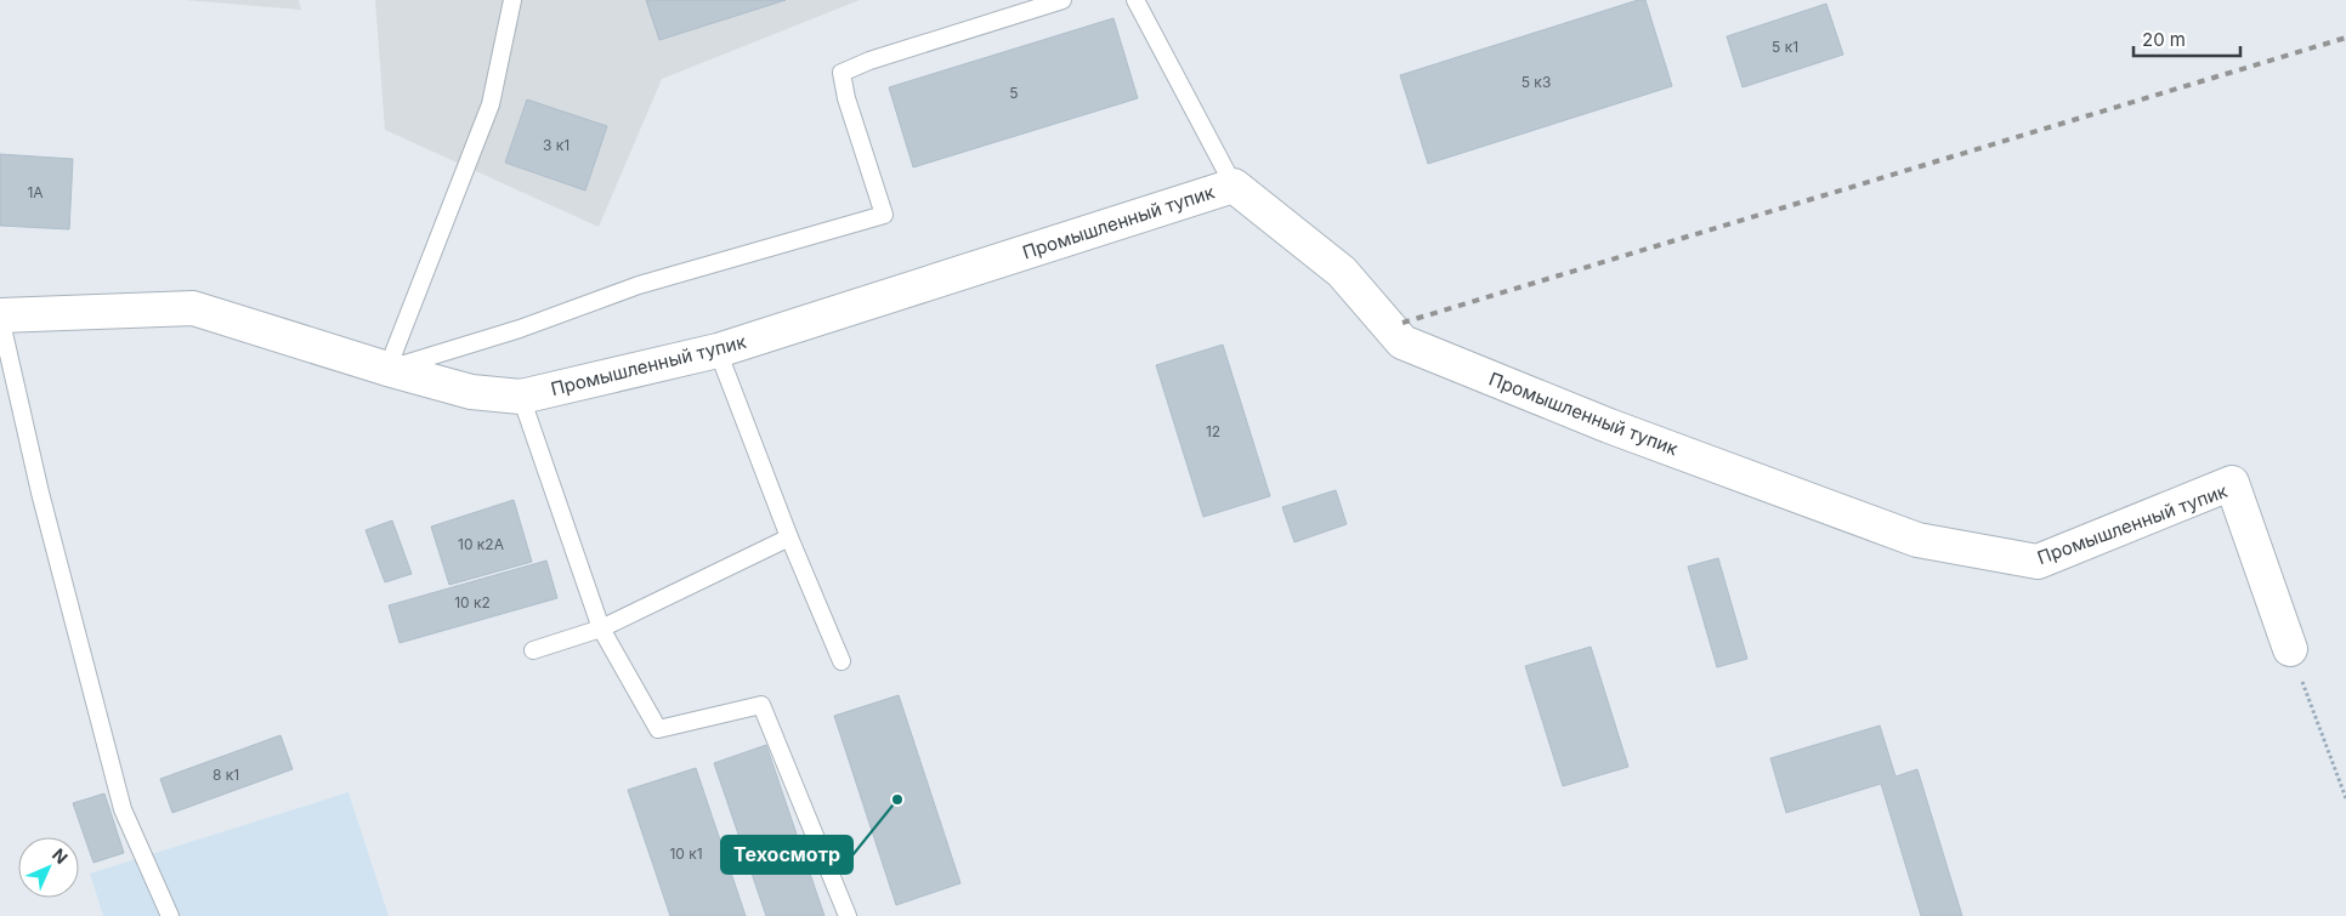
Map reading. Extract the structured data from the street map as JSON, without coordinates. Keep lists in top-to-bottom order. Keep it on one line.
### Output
{"streets":{"street":["Промышленный тупик"]},"places":["Техосмотр"],"house_numbers":["5 к1","5 к3","5","3 к1","1А","12","10 к2А","10 к2","8 к1","10 к1"],"scale_bar":"20 m","north":"top right"}
